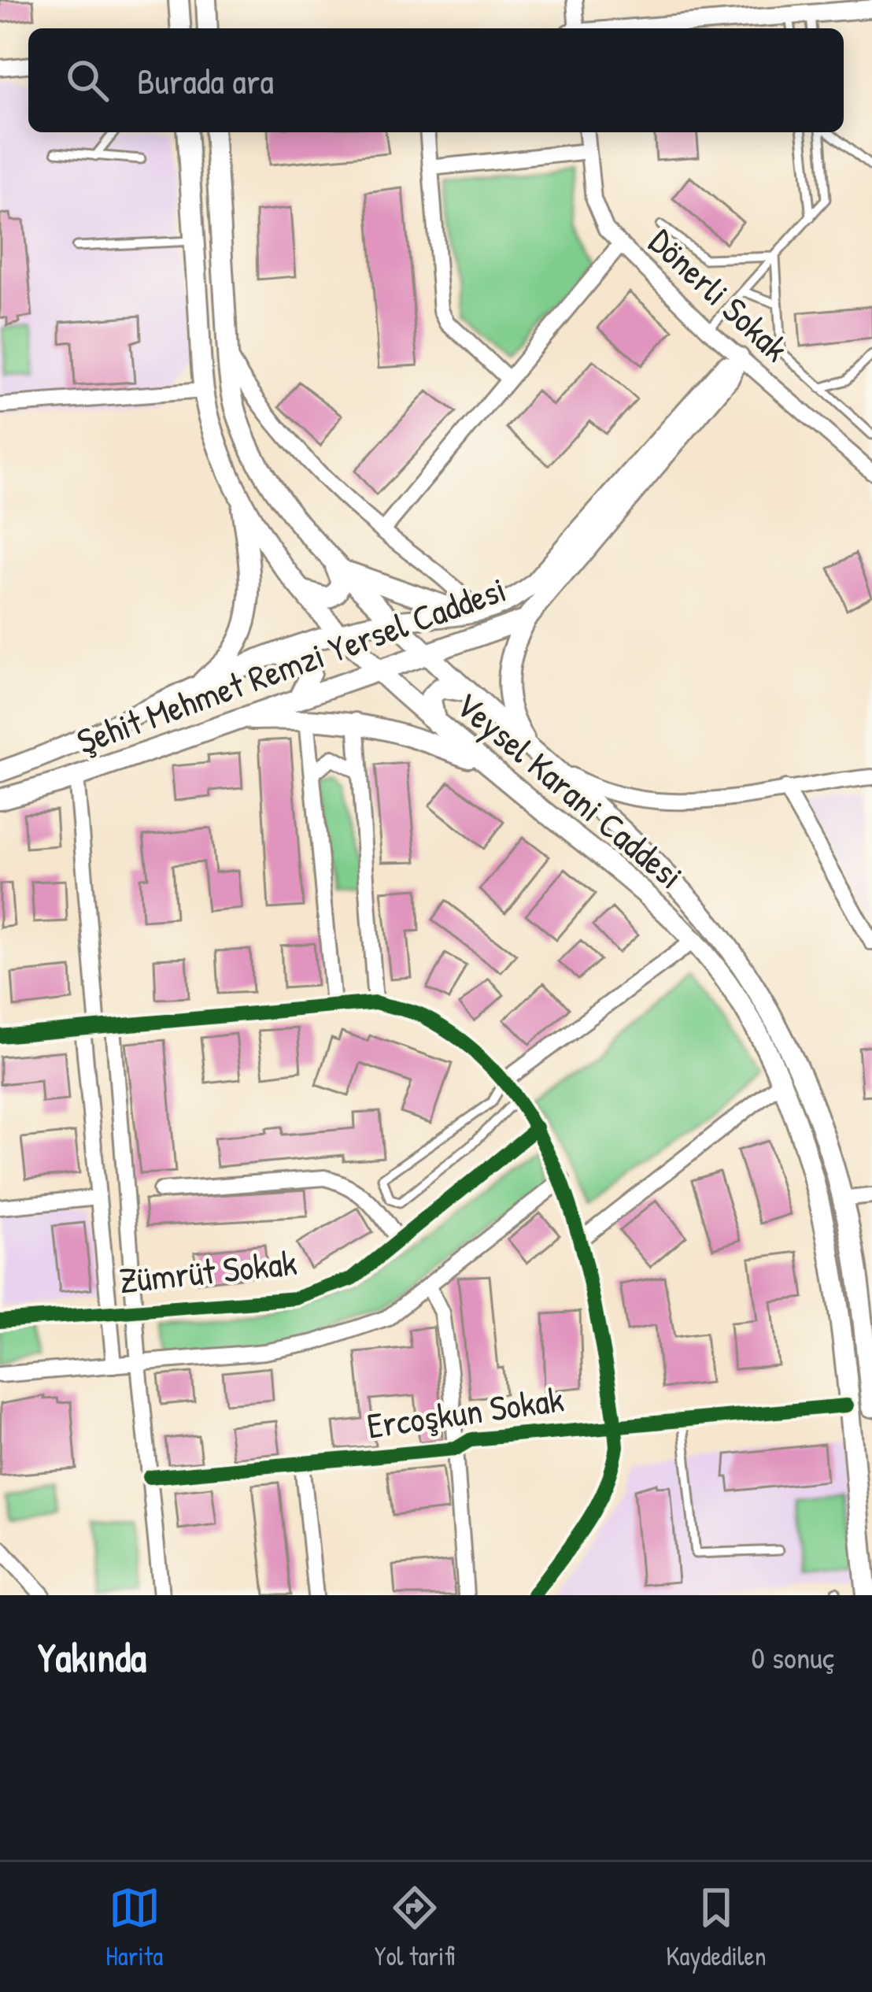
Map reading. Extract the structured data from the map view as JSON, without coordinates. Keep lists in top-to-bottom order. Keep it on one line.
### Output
{"streets":{"main road":["Şehit Mehmet Remzi Yersel Caddesi","Veysel Karani Caddesi"],"street":["Dönerli Sokak","Zümrüt Sokak","Ercoşkun Sokak"]},"crossings":[["Dönerli Sokak","Şehit Mehmet Remzi Yersel Caddesi"],["Şehit Mehmet Remzi Yersel Caddesi","Veysel Karani Caddesi"],["Veysel Karani Caddesi","Ercoşkun Sokak"]],"page":{"search":"Burada ara","heading":["Yakında","0 sonuç"],"nav":["Harita","Yol tarifi","Kaydedilen"]}}
